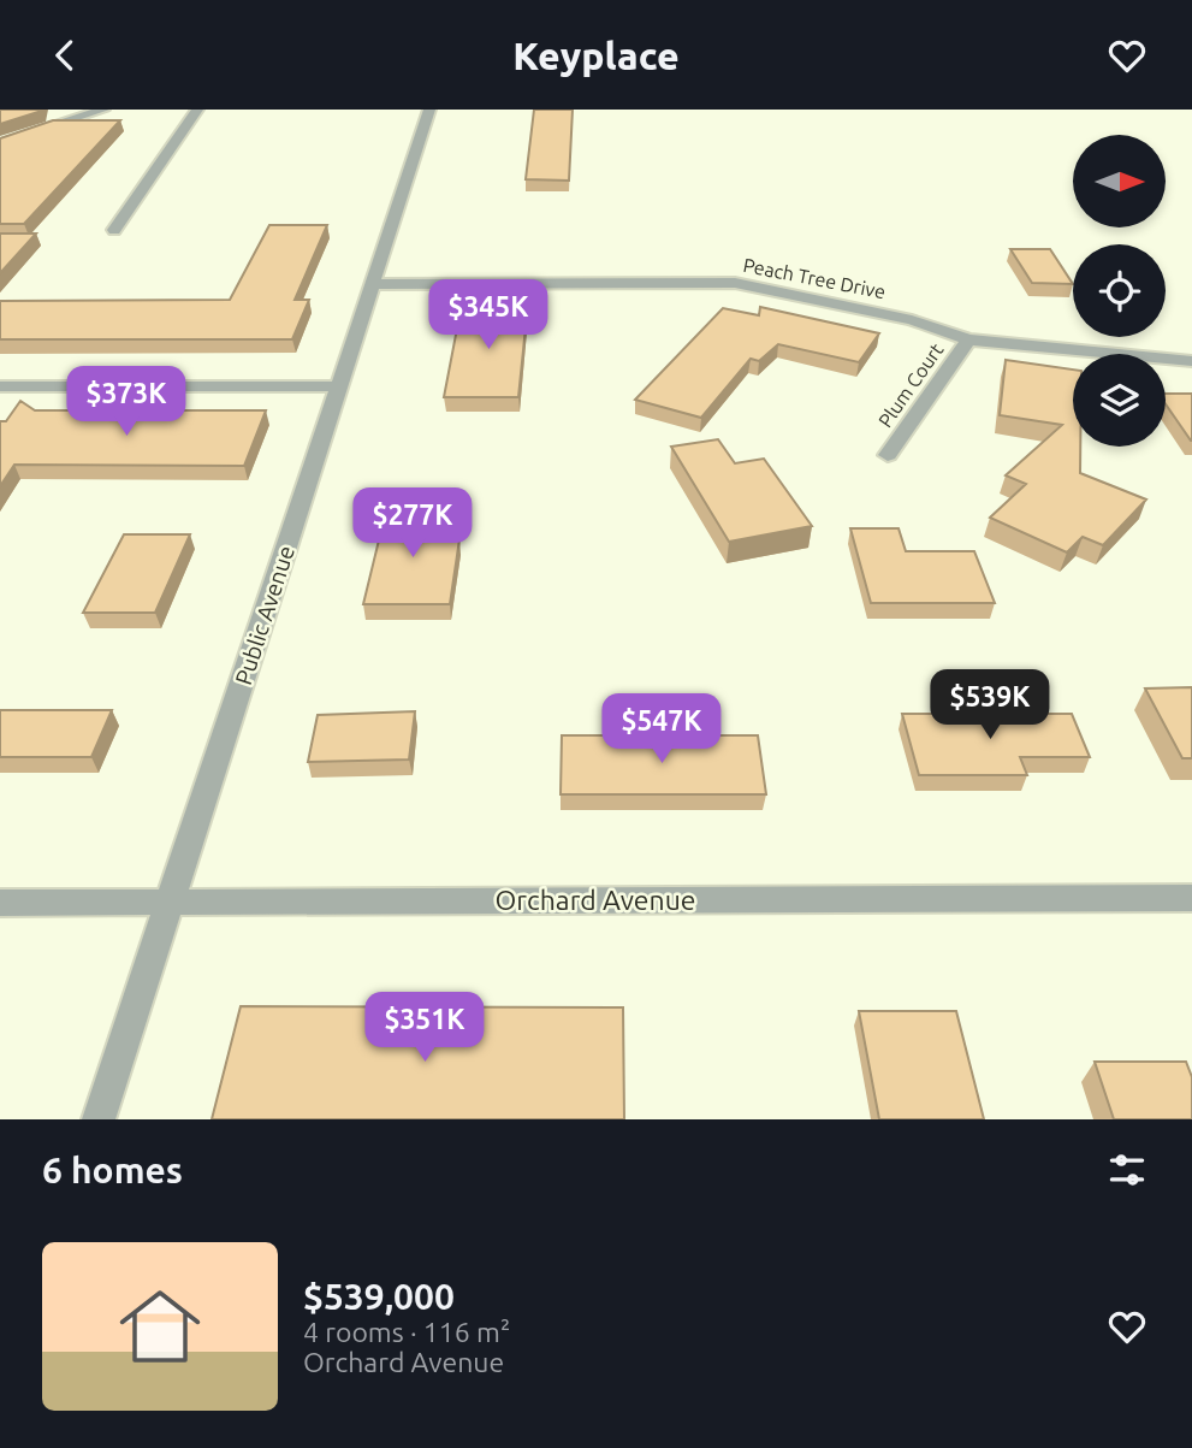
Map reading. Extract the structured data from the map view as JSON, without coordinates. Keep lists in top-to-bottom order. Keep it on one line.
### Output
{"streets":{"street":["Peach Tree Drive","Plum Court","Public Avenue","Orchard Avenue"]},"crossings":[["Peach Tree Drive","Plum Court"],["Peach Tree Drive","Public Avenue"],["Public Avenue","Orchard Avenue"]],"north":"right","page":{"header":"Keyplace","price":["$345K","$373K","$277K","$539K","$547K","$351K"],"heading":"6 homes","list":[{"name":"$539,000","note":"4 rooms · 116 m² · Orchard Avenue"}]}}
